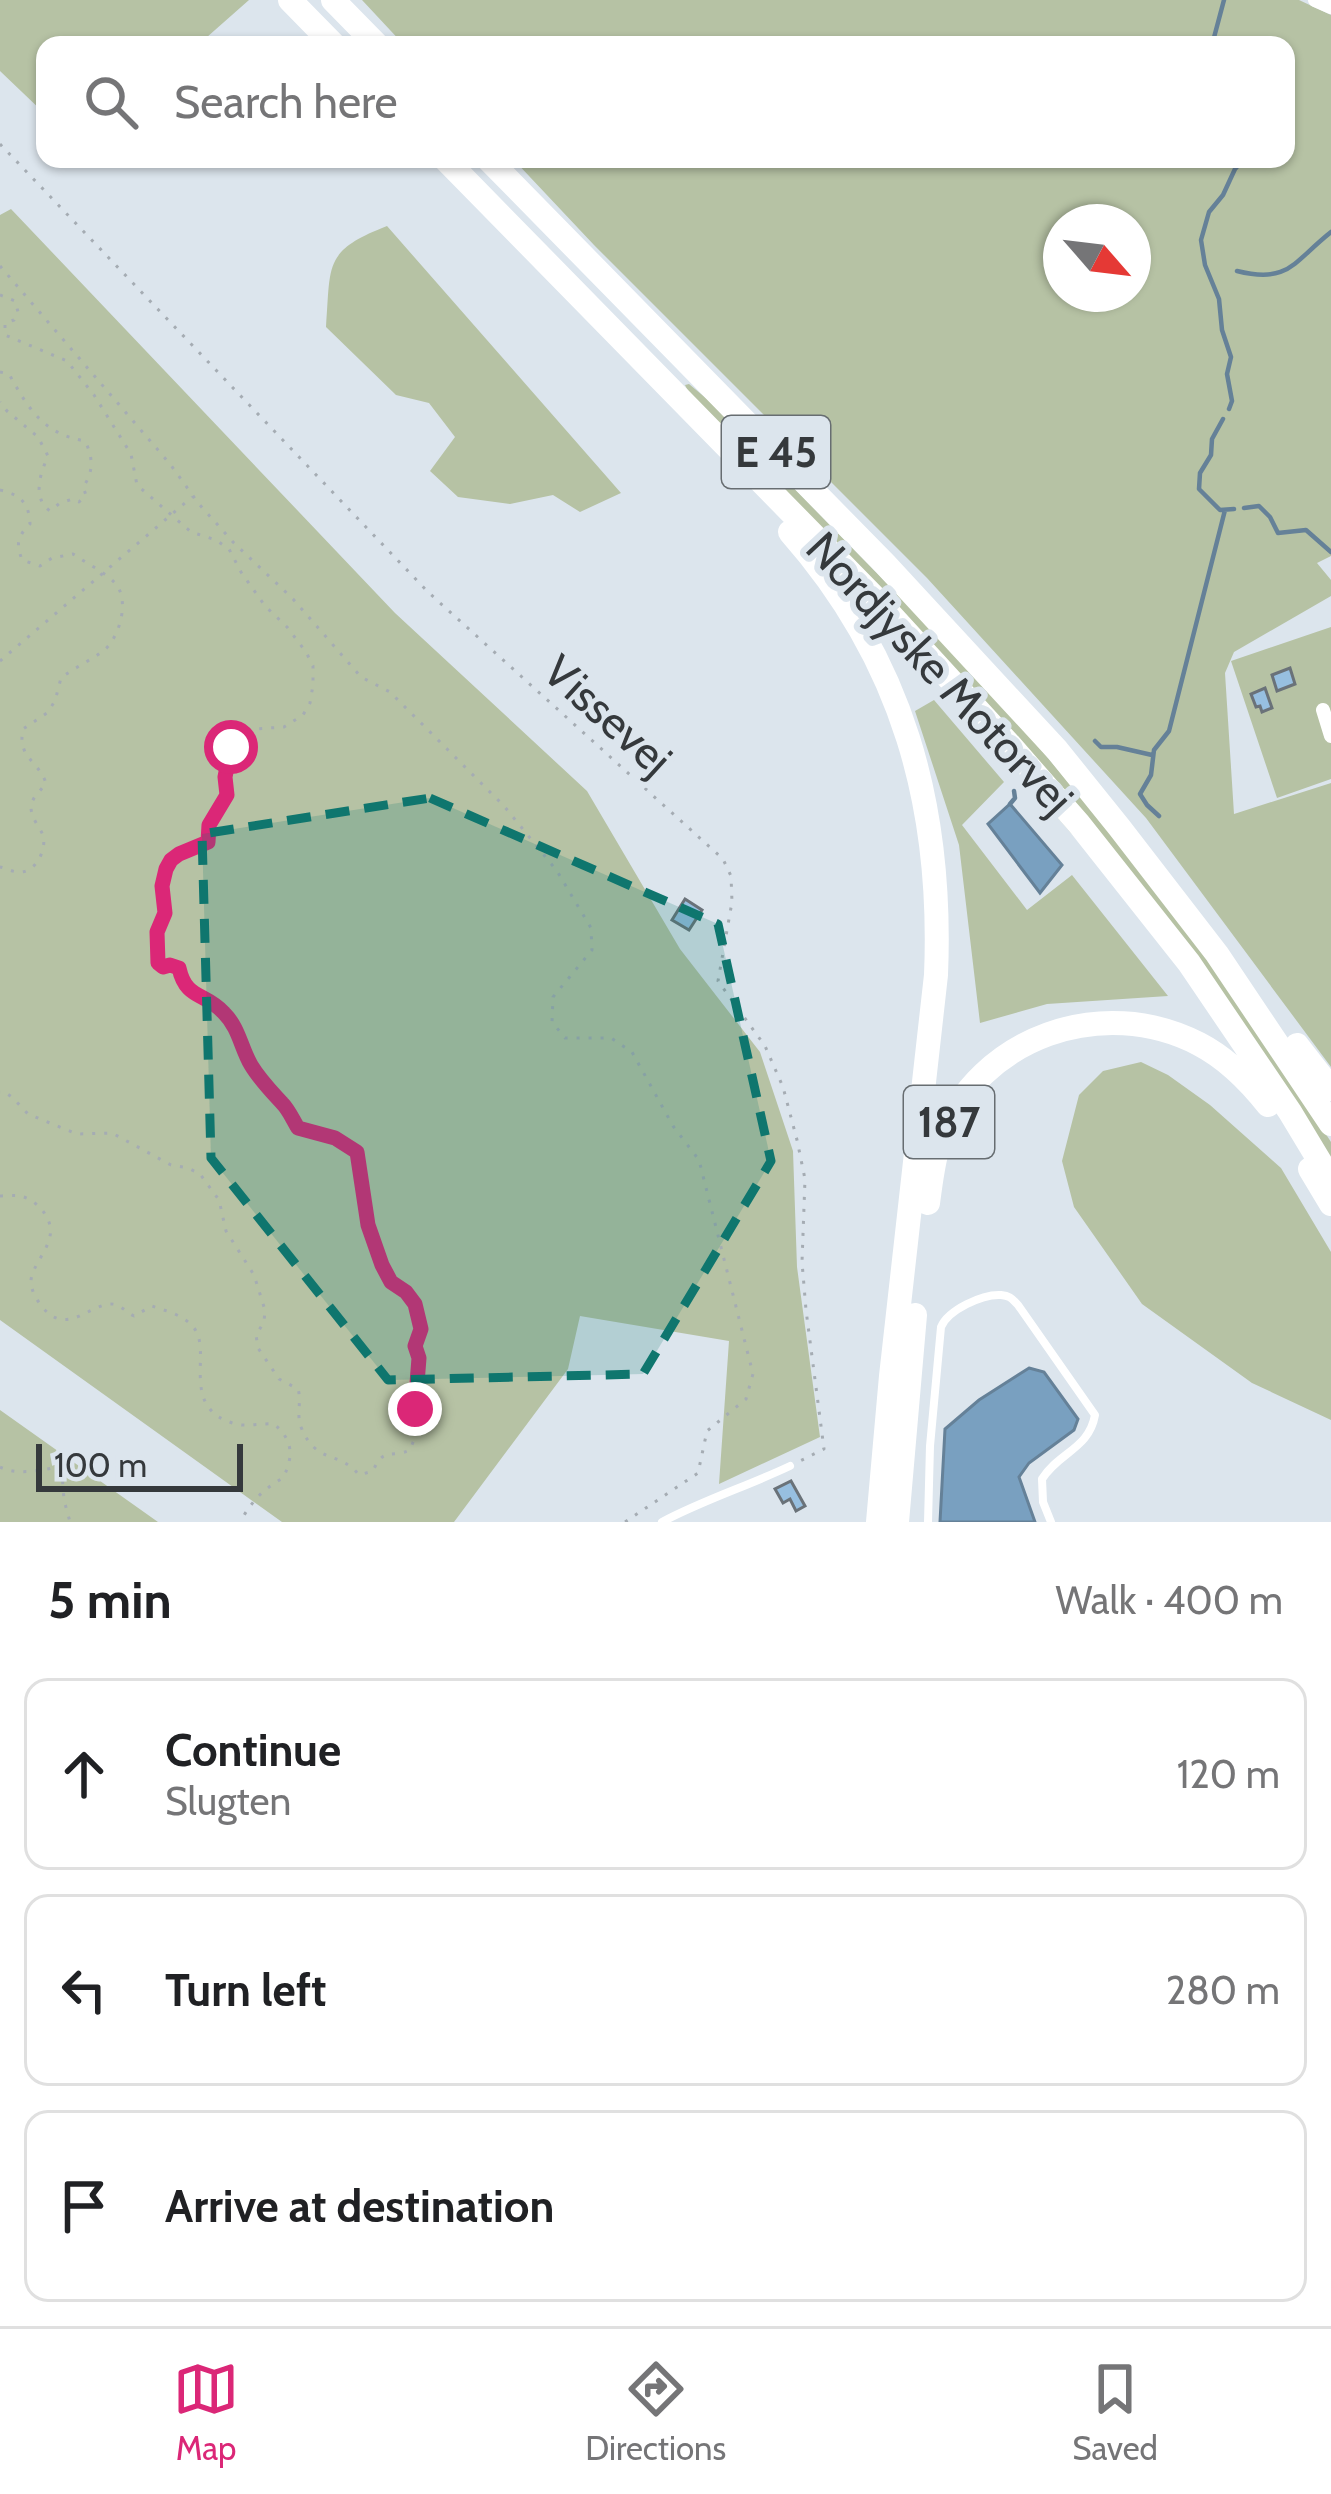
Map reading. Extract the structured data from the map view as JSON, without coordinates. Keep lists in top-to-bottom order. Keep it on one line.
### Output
{"streets":{"highway":["E 45","Nordjyske Motorvej","187"],"path":["Vissevej"]},"crossings":[["Nordjyske Motorvej","187"]],"scale_bar":"100 m","north":"bottom right","page":{"search":"Search here","scale":"100 m","heading":["5 min","Walk · 400 m"],"list":[["Continue","Slugten","120 m"],["Turn left","280 m"],"Arrive at destination"],"nav":["Map","Directions","Saved"]}}
